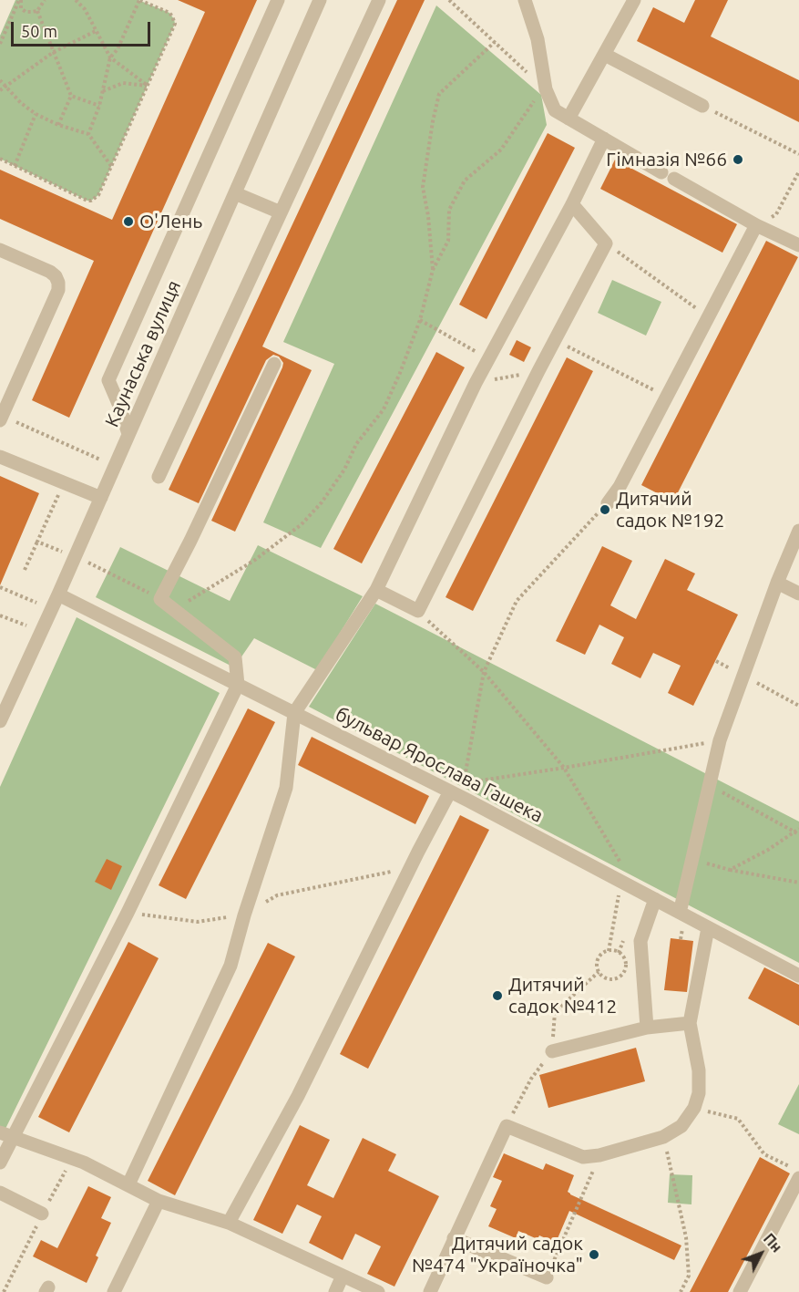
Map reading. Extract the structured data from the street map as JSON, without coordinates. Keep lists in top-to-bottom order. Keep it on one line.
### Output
{"streets":{"street":["Каунаська вулиця","бульвар Ярослава Гашека"]},"crossings":[["Каунаська вулиця","бульвар Ярослава Гашека"]],"places":["Гімназія №66","О'Лень","Дитячий садок №192","Дитячий садок №412","Дитячий садок №474 \"Україночка\""],"scale_bar":"50 m","north":"top right"}
